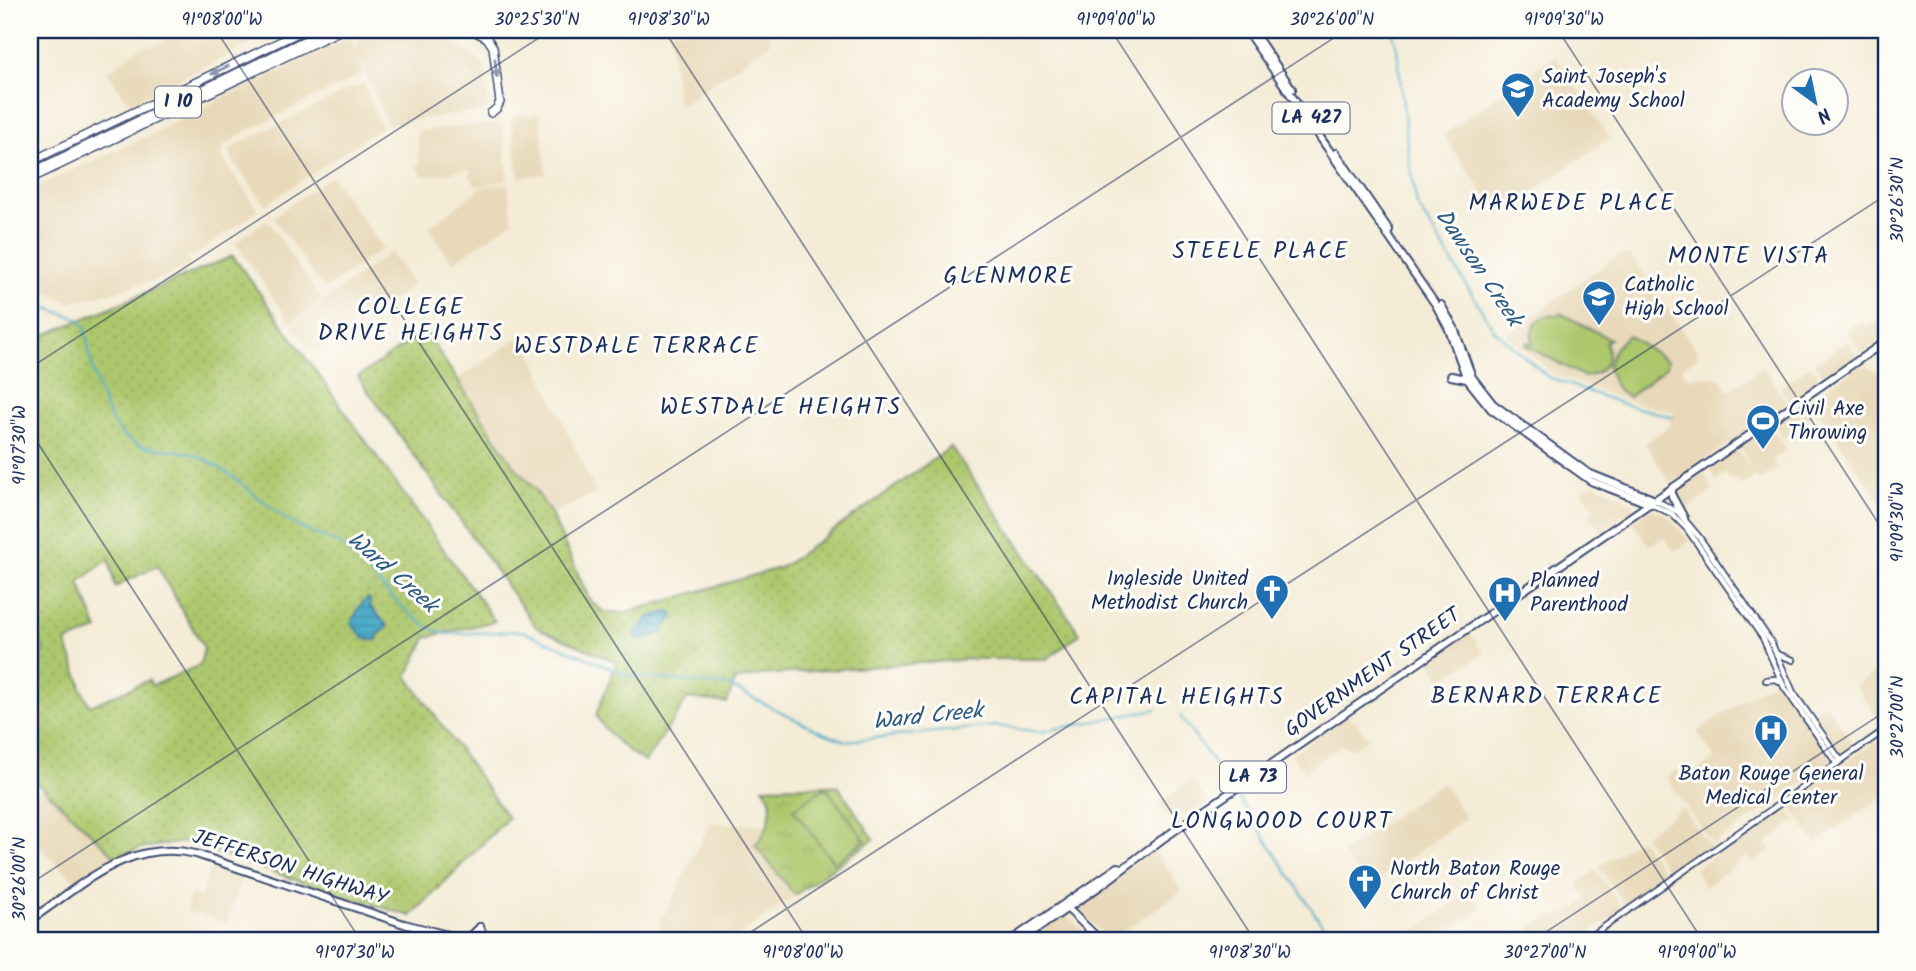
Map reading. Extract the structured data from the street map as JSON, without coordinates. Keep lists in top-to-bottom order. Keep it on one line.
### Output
{"streets":{"highway":["I 10"],"main road":["LA 427","GOVERNMENT STREET","LA 73","JEFFERSON HIGHWAY"]},"crossings":[["LA 427","GOVERNMENT STREET"]],"districts":["MARWEDE PLACE","STEELE PLACE","MONTE VISTA","GLENMORE","COLLEGE DRIVE HEIGHTS","WESTDALE TERRACE","WESTDALE HEIGHTS","BERNARD TERRACE","CAPITAL HEIGHTS","LONGWOOD COURT"],"water":["Dawson Creek","Ward Creek"],"places":{"school or university":["Saint Joseph's Academy School","Catholic High School"],"sports":["Civil Axe Throwing"],"church":["Ingleside United Methodist Church","North Baton Rouge Church of Christ"],"hospital":["Planned Parenthood","Baton Rouge General Medical Center"]},"north":"bottom right","coordinates":["91°08'00\"W","30°25'30\"N","91°08'30\"W","91°09'00\"W","30°26'00\"N","91°09'30\"W","30°26'30\"N","91°07'30\"W","30°27'00\"N"]}
